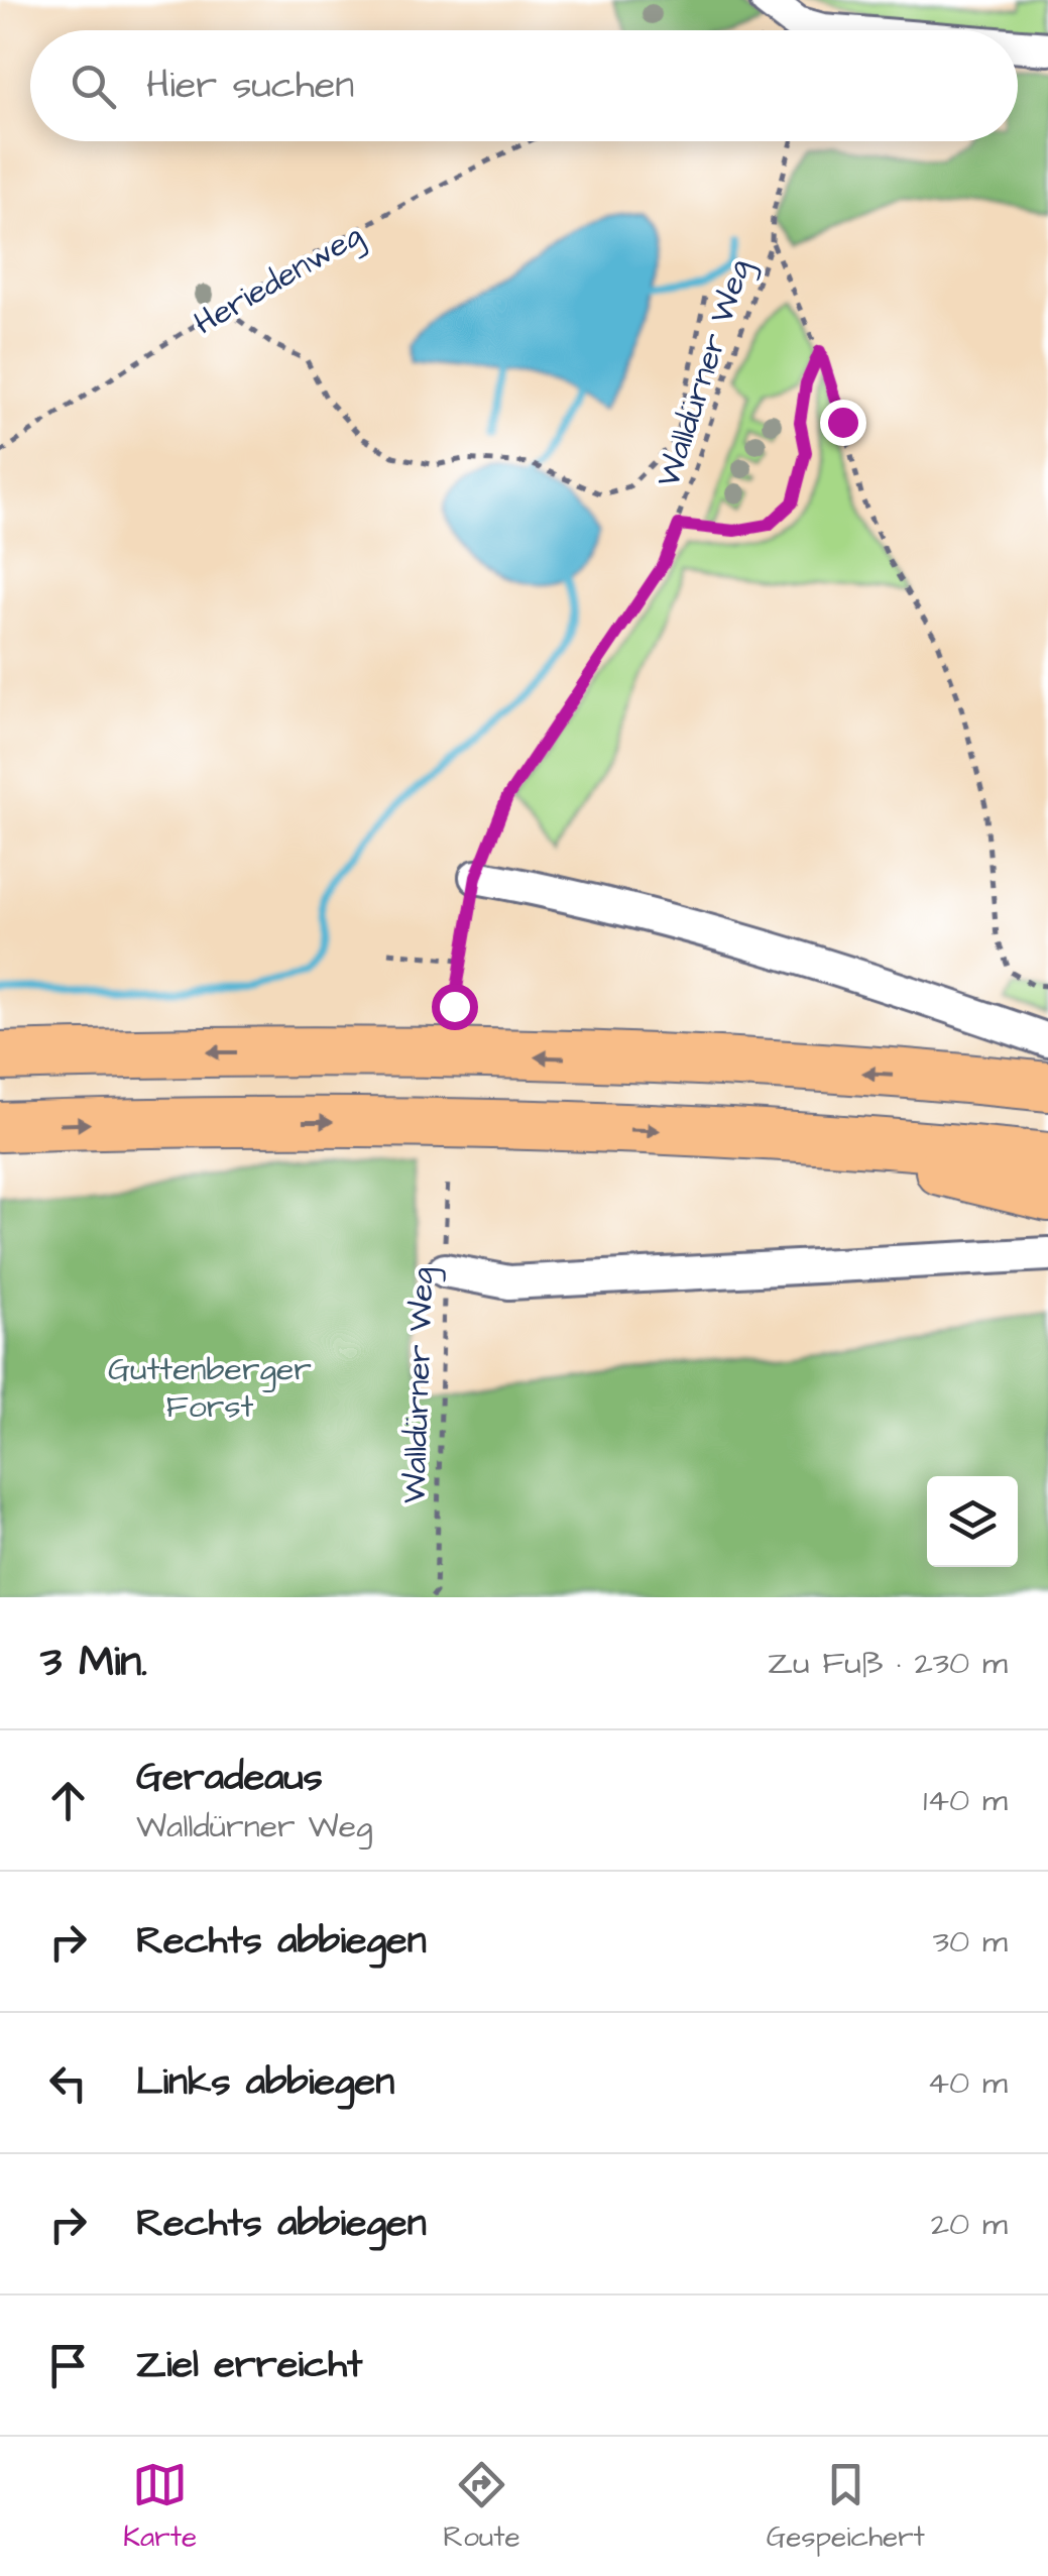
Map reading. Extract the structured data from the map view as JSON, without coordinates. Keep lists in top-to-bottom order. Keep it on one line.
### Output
{"streets":{"path":["Heriedenweg","Walldürner Weg"]},"parks":["Guttenberger Forst"],"page":{"search":"Hier suchen","heading":["3 Min.","Zu Fuß · 230 m"],"list":[["Geradeaus","Walldürner Weg","140 m"],["Rechts abbiegen","30 m"],["Links abbiegen","40 m"],["Rechts abbiegen","20 m"],"Ziel erreicht"],"nav":["Karte","Route","Gespeichert"]}}
